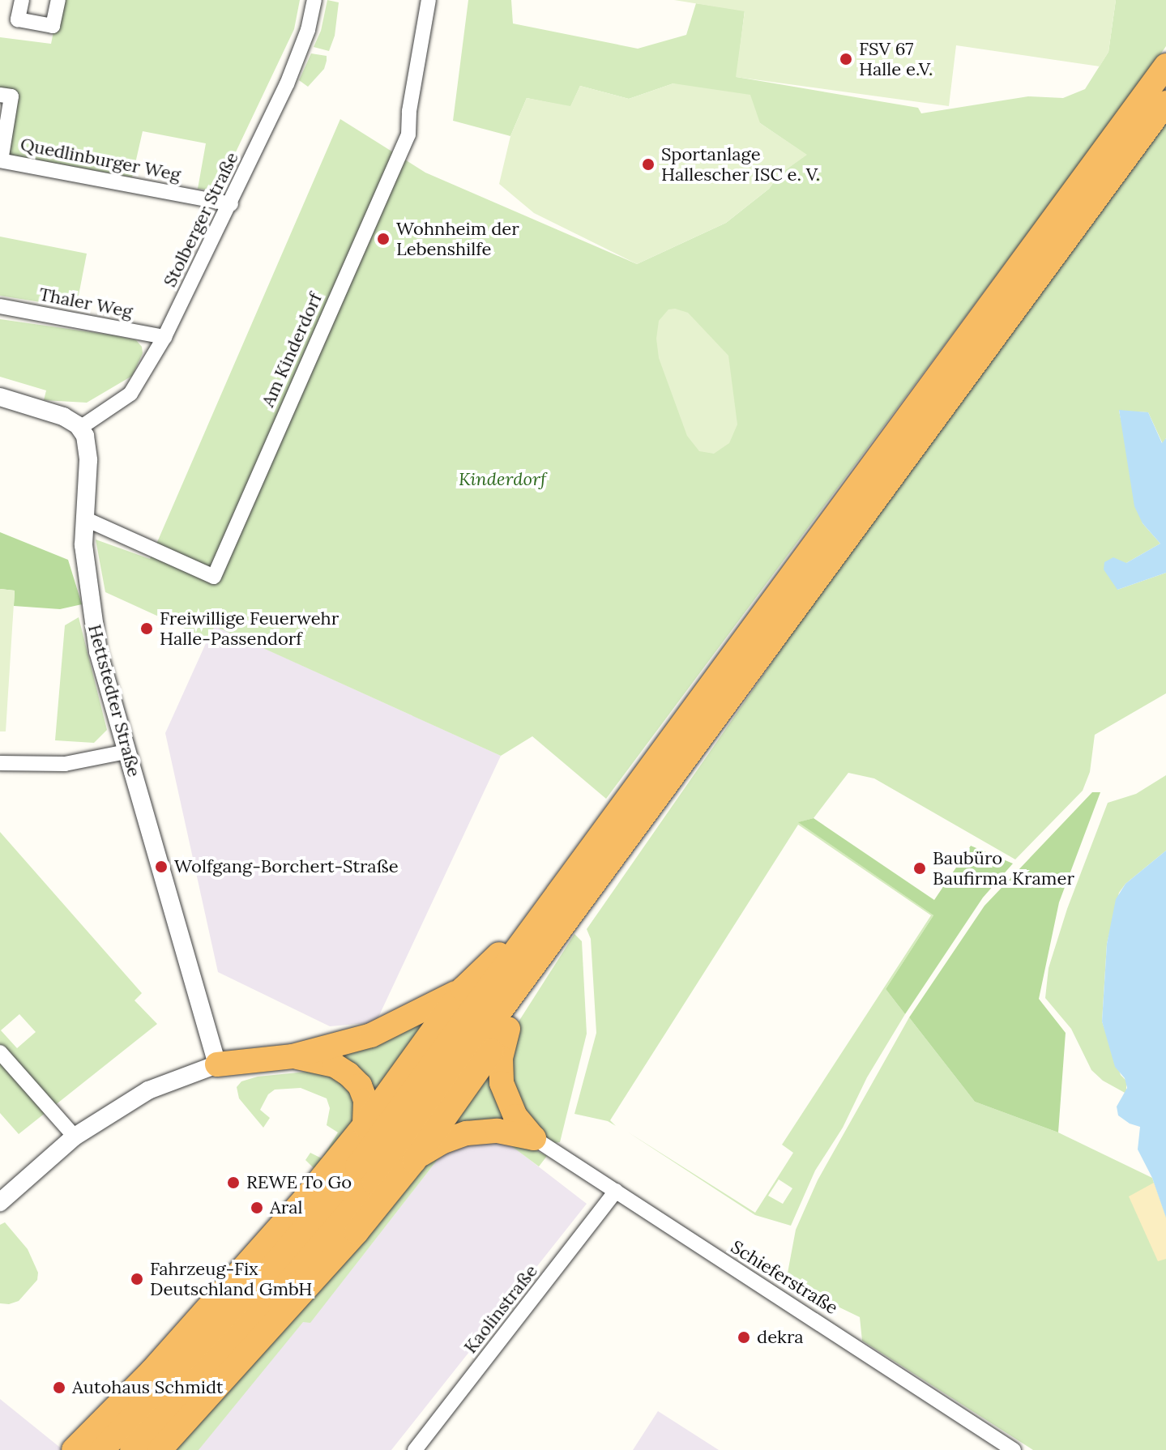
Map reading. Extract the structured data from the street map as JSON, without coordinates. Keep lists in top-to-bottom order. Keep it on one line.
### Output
{"streets":{"street":["Quedlinburger Weg","Stolberger Straße","Thaler Weg","Am Kinderdorf","Hettstedter Straße","Schieferstraße","Kaolinstraße"]},"crossings":[["Quedlinburger Weg","Stolberger Straße"],["Stolberger Straße","Thaler Weg"],["Stolberger Straße","Hettstedter Straße"],["Am Kinderdorf","Hettstedter Straße"],["Schieferstraße","Kaolinstraße"]],"parks":["Kinderdorf"],"places":["FSV 67 Halle e.V.","Sportanlage Hallescher ISC e. V.","Wohnheim der Lebenshilfe","Freiwillige Feuerwehr Halle-Passendorf","Wolfgang-Borchert-Straße","Baubüro Baufirma Kramer","REWE To Go","Aral","Fahrzeug-Fix Deutschland GmbH","dekra","Autohaus Schmidt"]}
